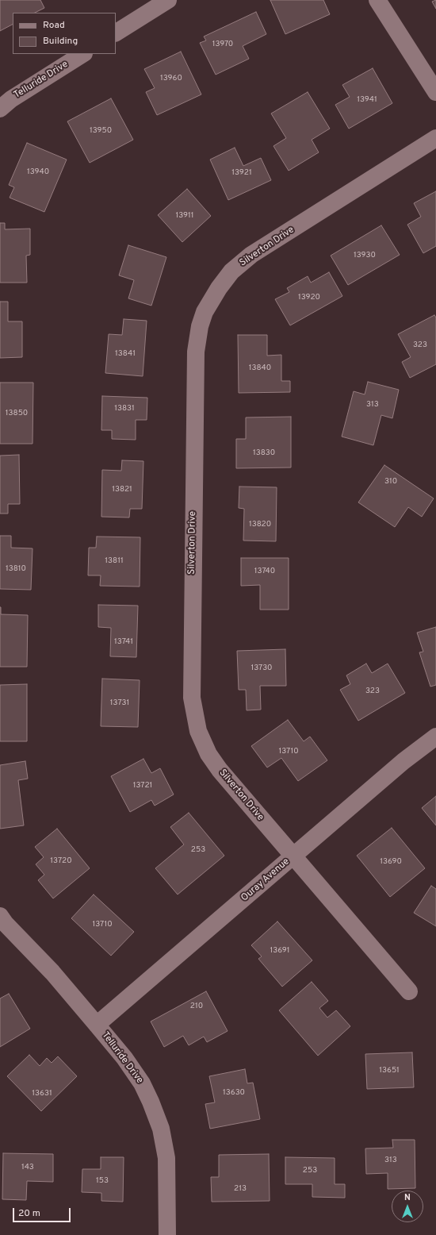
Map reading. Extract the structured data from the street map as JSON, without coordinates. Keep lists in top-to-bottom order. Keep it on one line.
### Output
{"streets":{"street":["Telluride Drive","Silverton Drive","Ouray Avenue"]},"crossings":[["Telluride Drive","Ouray Avenue"],["Silverton Drive","Ouray Avenue"]],"house_numbers":["13970","13960","13941","13950","13940","13921","13911","13930","13920","323","13841","13840","313","13831","13850","13830","310","13821","13820","13811","13810","13740","13741","13730","323","13731","13710","13721","253","13720","13690","13710","13691","210","13651","13630","13631","313","143","253","153","213"],"legend":["Road","Building"],"scale_bar":"20 m","north":"top"}
